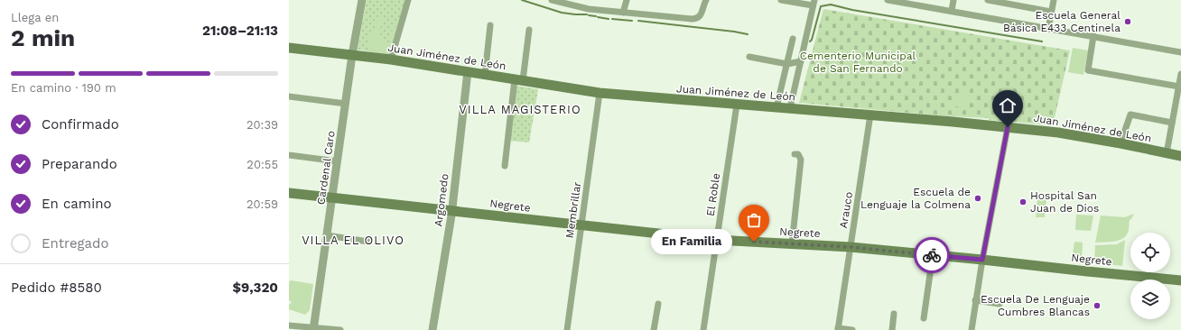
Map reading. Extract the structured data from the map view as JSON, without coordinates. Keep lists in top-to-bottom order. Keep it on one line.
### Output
{"streets":{"main road":["Juan Jiménez de León","Negrete"],"street":["Cardenal Caro","El Roble","Argomedo","Membrillar","Arauco"]},"crossings":[["Juan Jiménez de León","Cardenal Caro"],["Juan Jiménez de León","El Roble"],["Juan Jiménez de León","Argomedo"],["Juan Jiménez de León","Membrillar"],["Juan Jiménez de León","Arauco"],["Cardenal Caro","Negrete"],["El Roble","Negrete"],["Argomedo","Negrete"],["Negrete","Membrillar"],["Negrete","Arauco"]],"districts":["VILLA MAGISTERIO","VILLA EL OLIVO"],"parks":["Cementerio Municipal de San Fernando"],"places":["Escuela General Básica E433 Centinela","Escuela de Lenguaje la Colmena","Hospital San Juan de Dios","En Familia","Escuela De Lenguaje Cumbres Blancas"],"page":{"heading":["2 min","Llega en","21:08–21:13"],"panel":["Pedido #8580","$9,320"],"bar":"En camino · 190 m","list":[["Confirmado","20:39"],["Preparando","20:55"],["En camino","20:59"],"Entregado"],"bubble":"En Familia"}}
